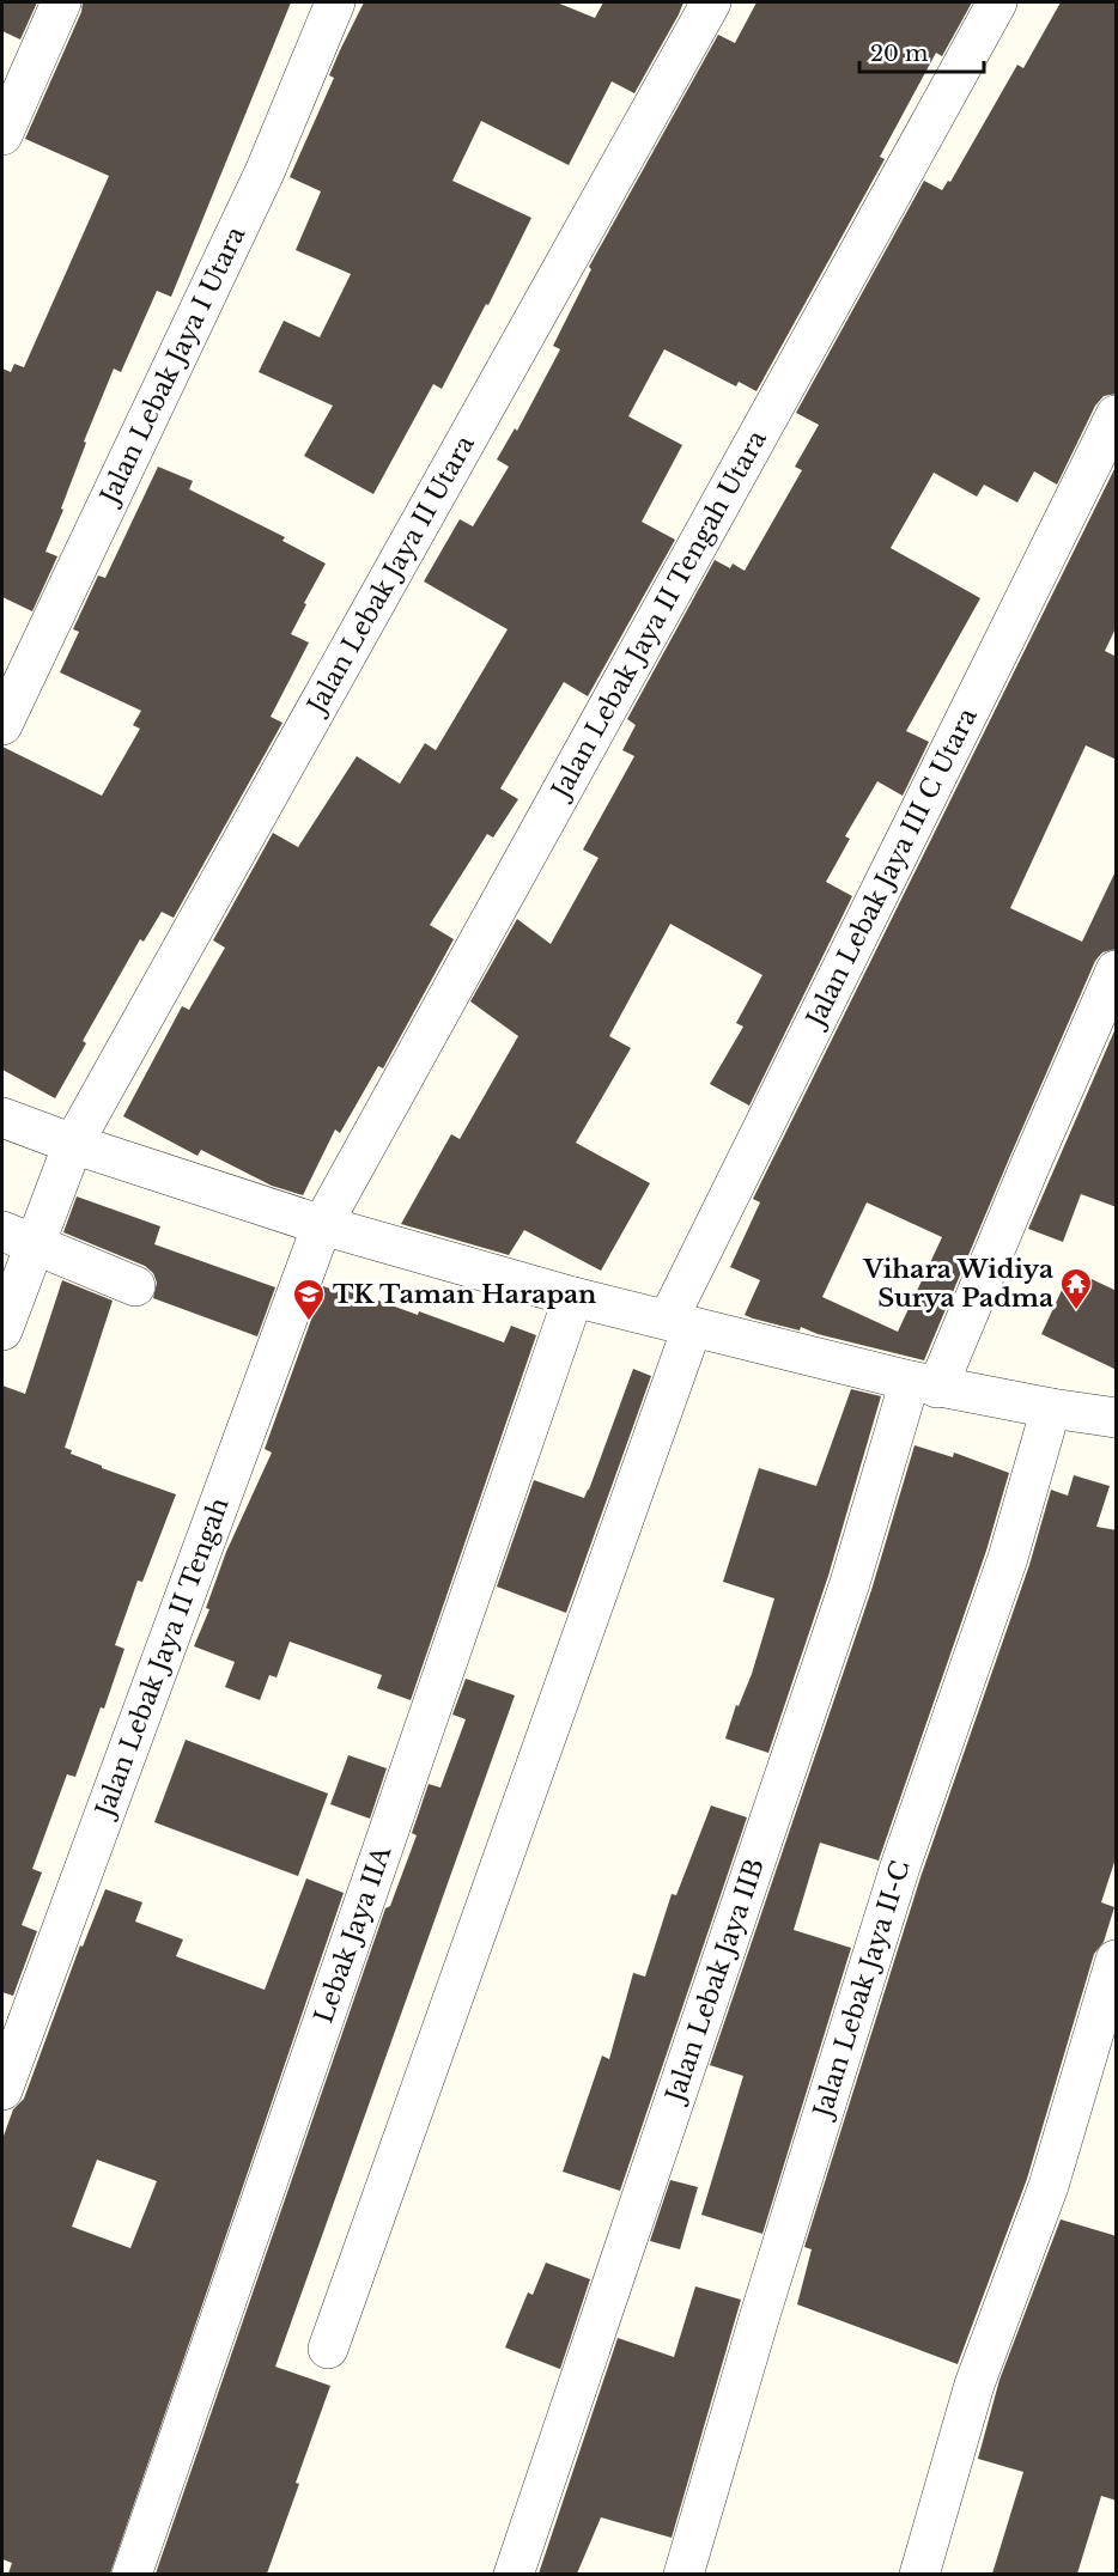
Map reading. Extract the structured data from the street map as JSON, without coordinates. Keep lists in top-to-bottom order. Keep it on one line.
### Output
{"streets":{"street":["Jalan Lebak Jaya I Utara","Jalan Lebak Jaya II Utara","Jalan Lebak Jaya II Tengah Utara","Jalan Lebak Jaya III C Utara","Jalan Lebak Jaya II Tengah","Lebak Jaya IIA","Jalan Lebak Jaya IIB","Jalan Lebak Jaya II-C"]},"crossings":[["Jalan Lebak Jaya II Tengah Utara","Jalan Lebak Jaya II Tengah"]],"places":{"temple":["Vihara Widiya Surya Padma"],"school or university":["TK Taman Harapan"]},"scale_bar":"20 m"}
